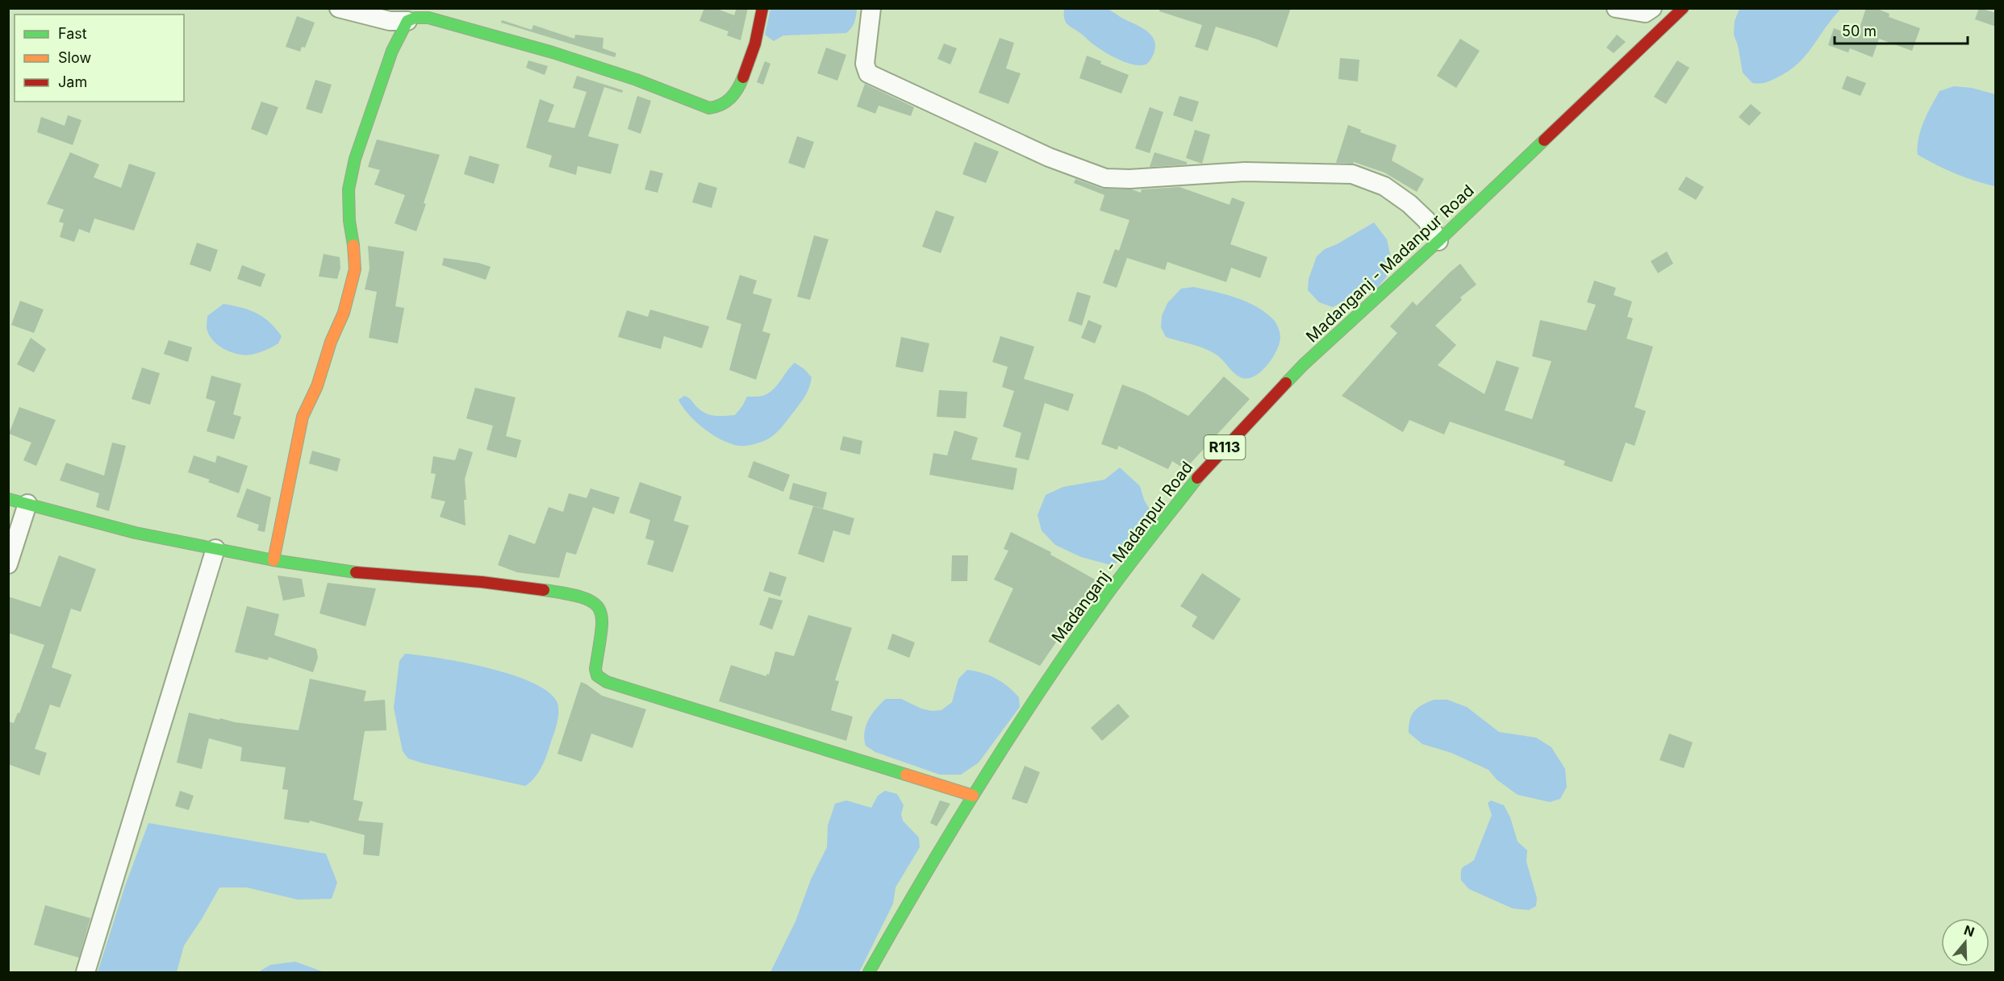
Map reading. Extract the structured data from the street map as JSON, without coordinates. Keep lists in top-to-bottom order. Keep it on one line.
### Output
{"streets":{"street":["Madanganj - Madanpur Road","R113"]},"legend":["Fast","Slow","Jam"],"scale_bar":"50 m","north":"top"}
